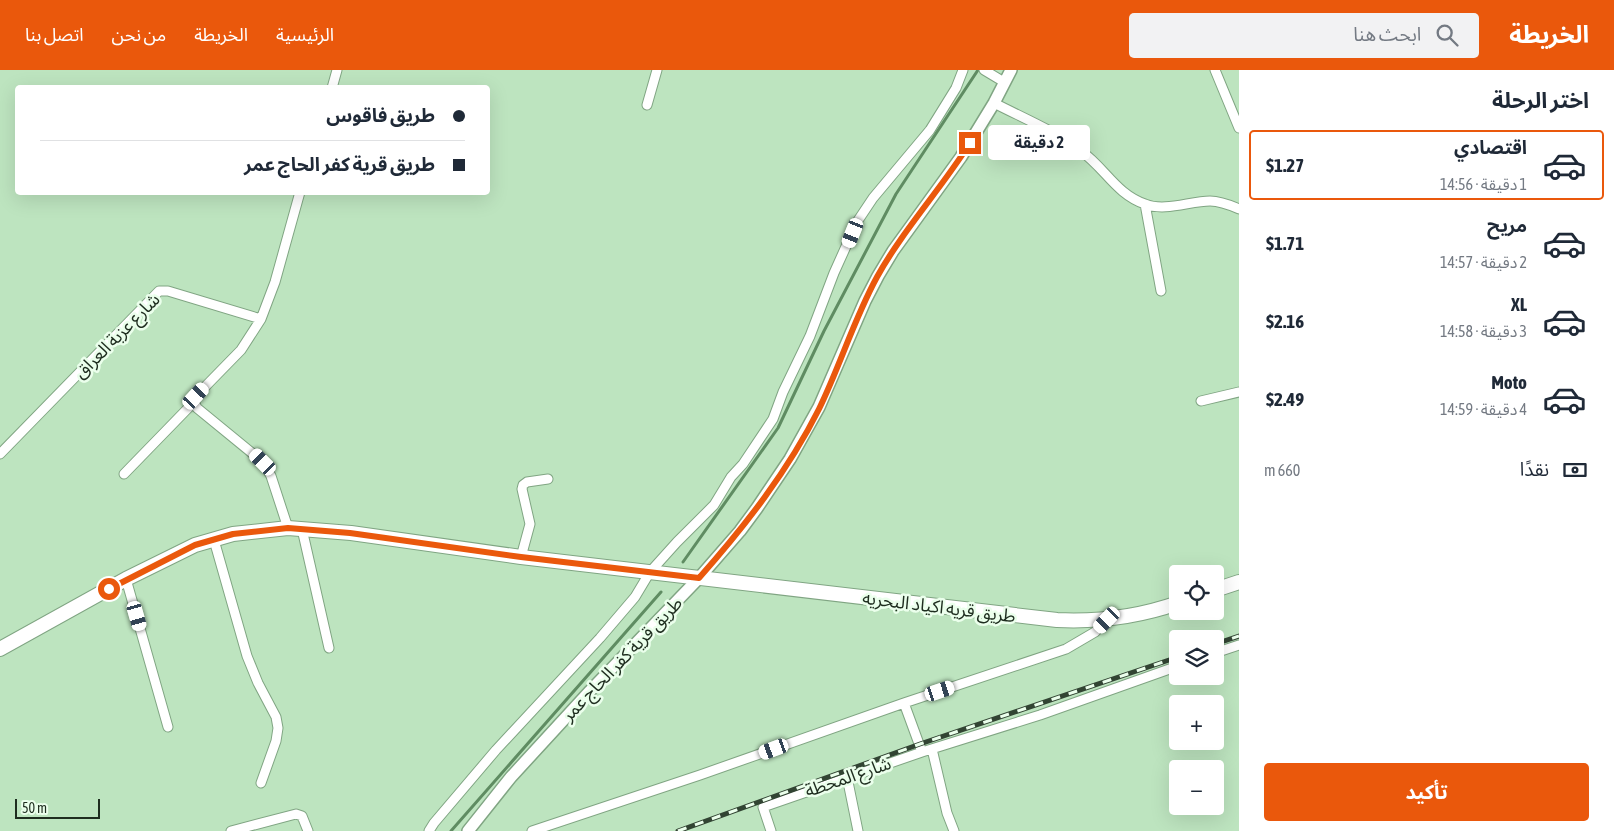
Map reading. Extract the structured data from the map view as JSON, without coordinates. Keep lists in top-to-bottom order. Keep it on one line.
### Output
{"streets":{"main road":["طريق قريه اكياد البحريه"],"street":["شارع عزبة العراق","طريق قرية كفر الحاج عمر","شارع المحطة"]},"crossings":[["طريق قريه اكياد البحريه","طريق قرية كفر الحاج عمر"]],"scale_bar":"50 m","page":{"header":"الخريطة","search":"ابحث هنا","nav":["الرئيسية","الخريطة","من نحن","اتصل بنا"],"heading":"اختر الرحلة","banner":["طريق فاقوس","طريق قرية كفر الحاج عمر"],"bubble":"2 دقيقة","list":[{"name":"اقتصادي","note":"1 دقيقة · 14:56","value":"$1.27"},{"name":"مريح","note":"2 دقيقة · 14:57","value":"$1.71"},{"name":"XL","note":"3 دقيقة · 14:58","value":"$2.16"},{"name":"Moto","note":"4 دقيقة · 14:59","value":"$2.49"}],"pay":["نقدًا","660 m"],"map_buttons":["+","−"],"buttons":"تأكيد","scale":"50 m"}}
